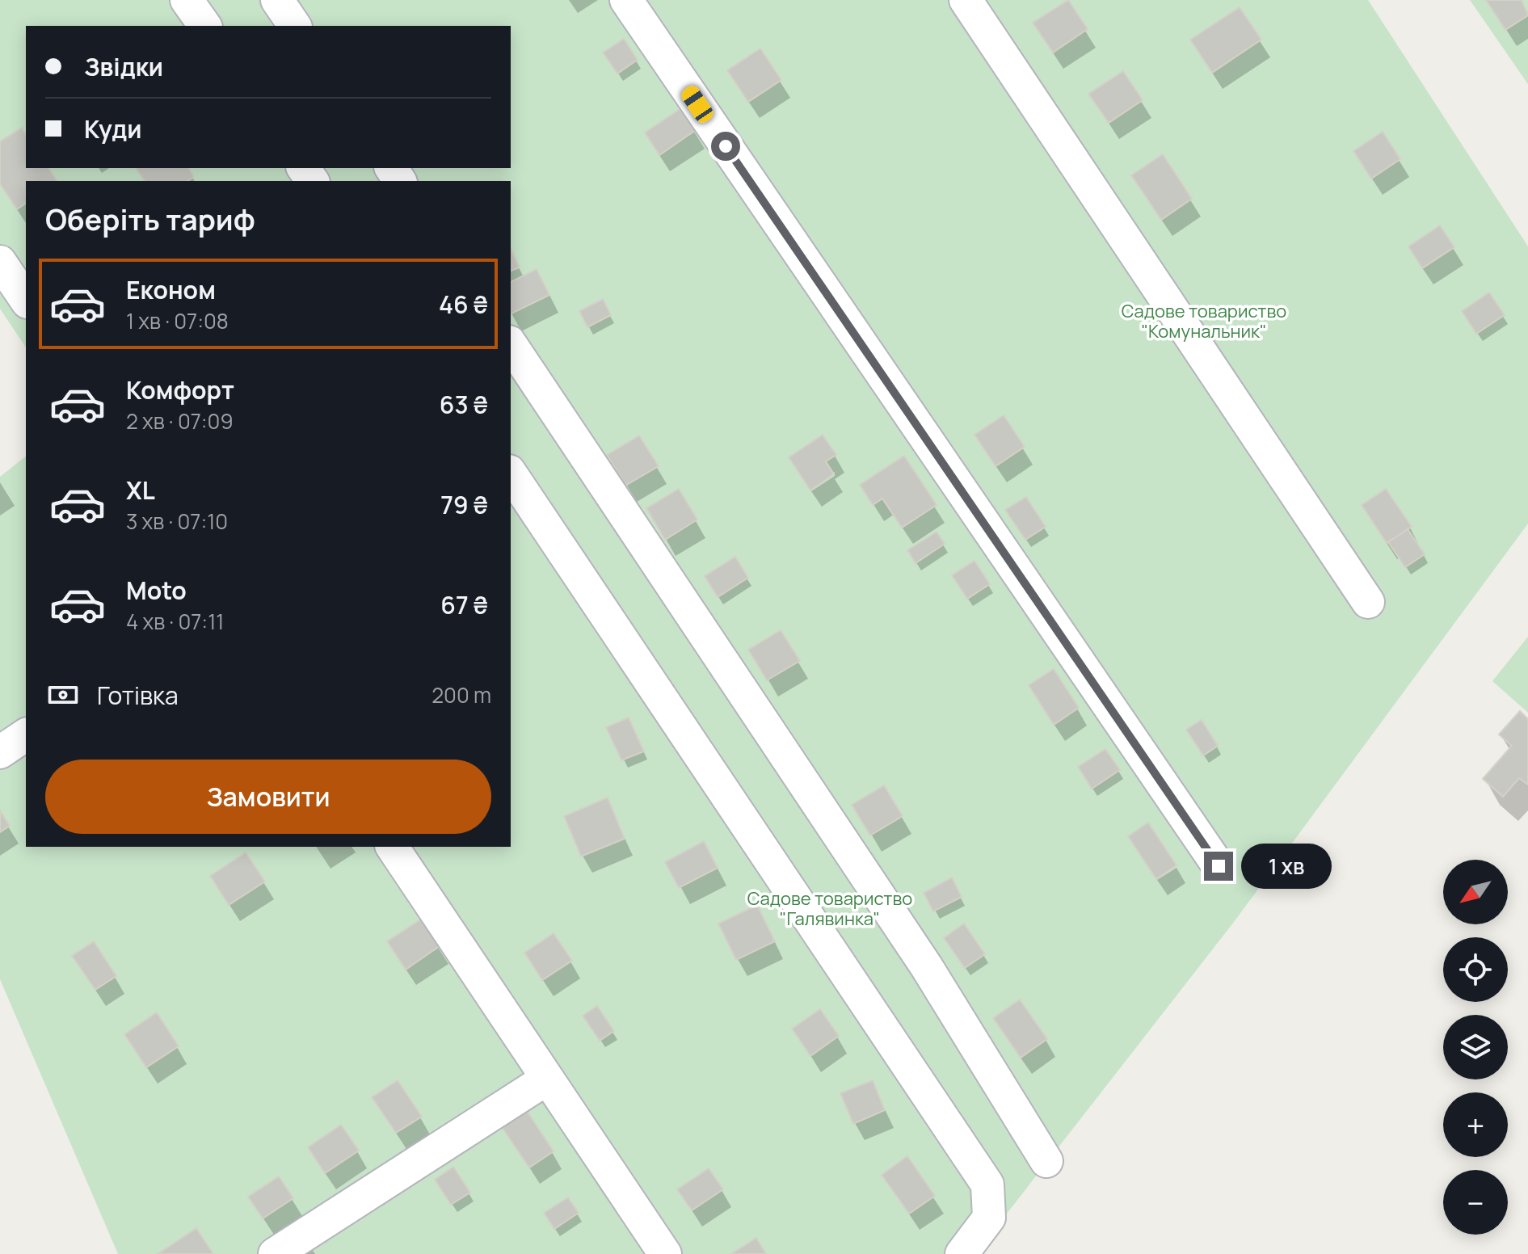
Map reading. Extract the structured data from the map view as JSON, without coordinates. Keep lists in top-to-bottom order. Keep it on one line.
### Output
{"parks":["Садове товариство \"Комунальник\"","Садове товариство \"Галявинка\""],"north":"bottom left","page":{"banner":["Звідки","Куди"],"heading":"Оберіть тариф","list":[{"name":"Економ","note":"1 хв · 07:08","value":"46 ₴"},{"name":"Комфорт","note":"2 хв · 07:09","value":"63 ₴"},{"name":"XL","note":"3 хв · 07:10","value":"79 ₴"},{"name":"Moto","note":"4 хв · 07:11","value":"67 ₴"}],"pay":["Готівка","200 m"],"buttons":"Замовити","bubble":"1 хв","map_buttons":["+","−"]}}
